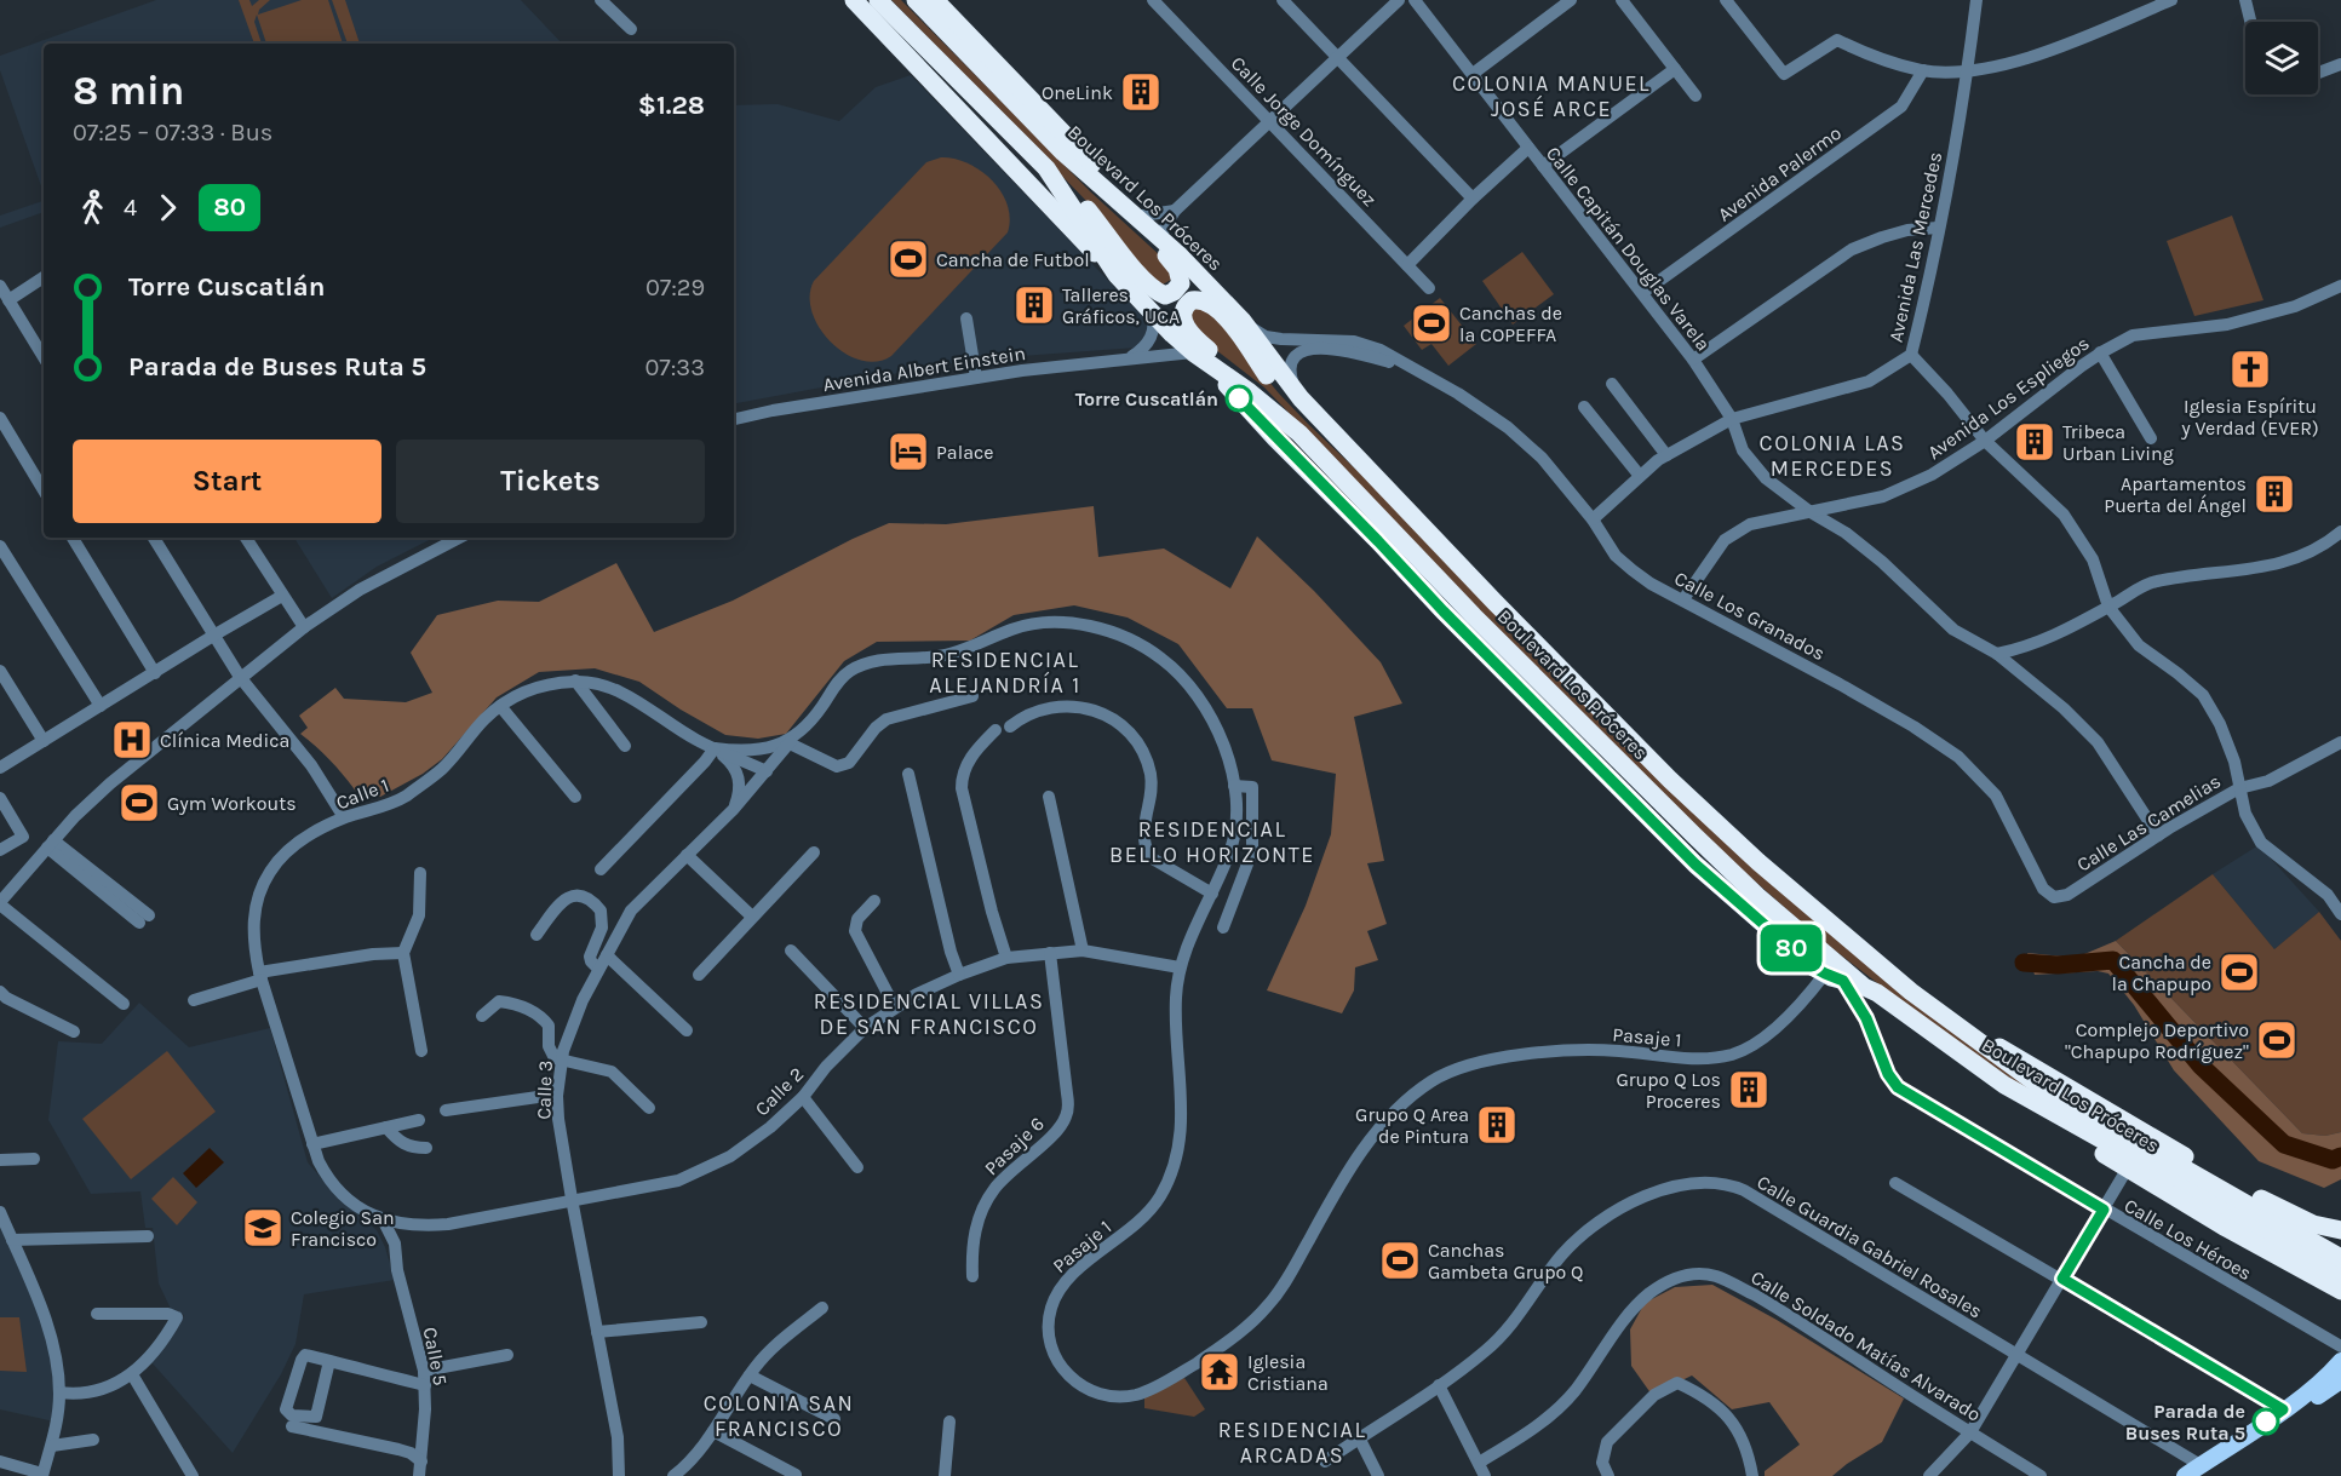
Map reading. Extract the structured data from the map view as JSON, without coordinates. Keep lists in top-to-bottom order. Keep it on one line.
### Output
{"streets":{"highway":["Boulevard Los Próceres"],"street":["Calle Jorge Domínguez","Avenida Palermo","Avenida Las Mercedes","Calle Capitán Douglas Varela","Avenida Albert Einstein","Avenida Los Espliegos","Calle Los Granados","Calle 1","Calle Las Camelias","Pasaje 1","Calle 3","Calle 2","Pasaje 6","Calle Los Héroes","Calle Guardia Gabriel Rosales","Calle Soldado Matías Alvarado","Calle 5"]},"crossings":[["Avenida Palermo","Calle Capitán Douglas Varela"],["Boulevard Los Próceres","Avenida Albert Einstein"],["Boulevard Los Próceres","Calle Los Granados"],["Avenida Las Mercedes","Calle Capitán Douglas Varela"],["Avenida Las Mercedes","Calle Los Granados"],["Calle Capitán Douglas Varela","Avenida Los Espliegos"],["Calle Capitán Douglas Varela","Calle Las Camelias"],["Avenida Los Espliegos","Calle Los Granados"],["Calle Los Granados","Calle Las Camelias"],["Calle 1","Calle 3"],["Calle 1","Calle 2"],["Calle 1","Calle 5"],["Pasaje 1","Calle 2"],["Calle 3","Calle 2"],["Calle 2","Pasaje 6"],["Calle 2","Calle 5"]],"districts":["COLONIA MANUEL JOSÉ ARCE","COLONIA LAS MERCEDES","RESIDENCIAL ALEJANDRÍA 1","RESIDENCIAL BELLO HORIZONTE","RESIDENCIAL VILLAS DE SAN FRANCISCO","COLONIA SAN FRANCISCO","RESIDENCIAL ARCADAS"],"places":{"building":["OneLink","Talleres Gráficos, UCA","Tribeca Urban Living","Apartamentos Puerta del Ángel","Grupo Q Los Proceres","Grupo Q Area de Pintura"],"sports":["Cancha de Futbol","Canchas de la COPEFFA","Gym Workouts","Cancha de la Chapupo","Complejo Deportivo \"Chapupo Rodríguez\"","Canchas Gambeta Grupo Q"],"church":["Iglesia Espíritu y Verdad (EVER)"],"other":["Torre Cuscatlán","Parada de Buses Ruta 5"],"hotel":["Palace"],"hospital":["Clínica Medica"],"school or university":["Colegio San Francisco"],"temple":["Iglesia Cristiana"]},"lines":["bus line 80"],"page":{"on_map":"80","heading":["8 min","07:25 – 07:33 · Bus","$1.28"],"legs":["4","80"],"list":[{"name":"Torre Cuscatlán","value":"07:29"},{"name":"Parada de Buses Ruta 5","value":"07:33"}],"buttons":["Start","Tickets"]}}
